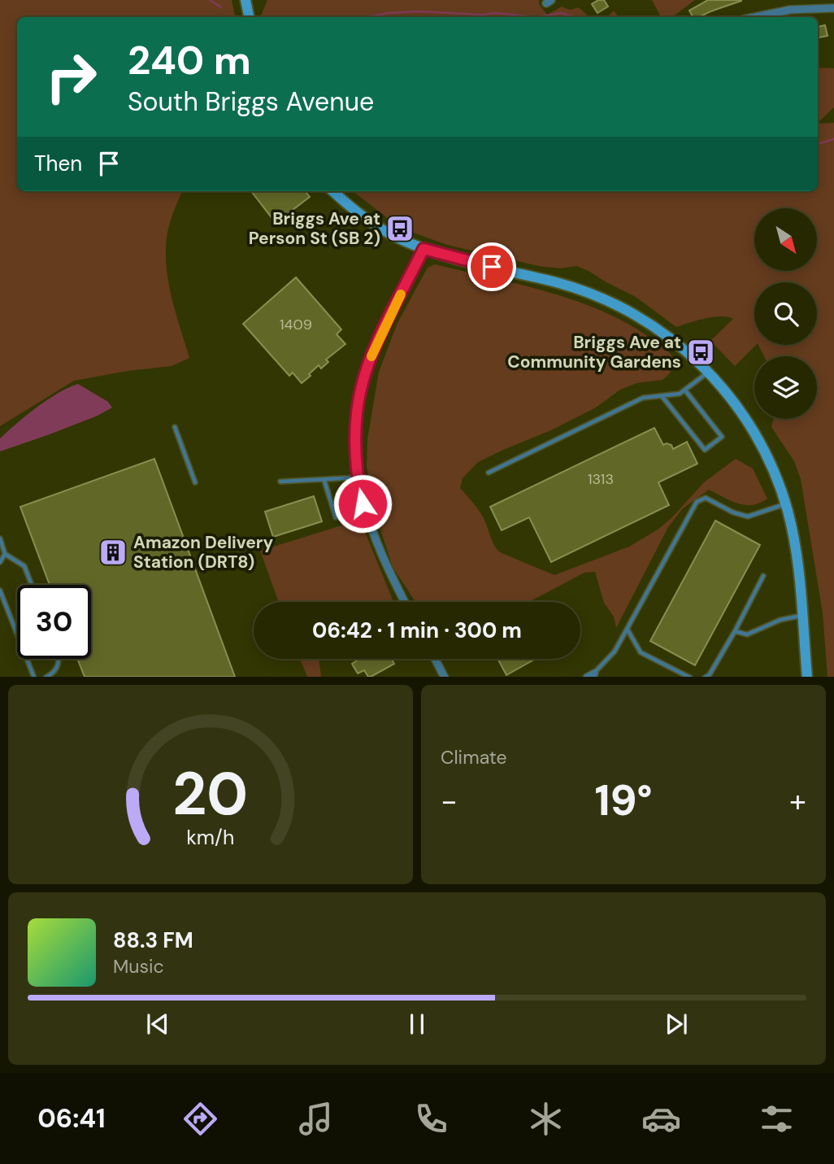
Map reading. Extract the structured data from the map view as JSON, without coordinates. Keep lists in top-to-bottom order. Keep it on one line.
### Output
{"places":{"bus stop":["Briggs Ave at Person St (SB 2)","Briggs Ave at Community Gardens"],"building":["Amazon Delivery Station (DRT8)"]},"house_numbers":["1409","1313"],"north":"bottom right","page":{"turn":["240 m","South Briggs Avenue"],"then":"Then","limit":"30","trip":"06:42 · 1 min · 300 m","tile":"Climate","heat":["−","19°","+"],"song":["88.3 FM","Music"],"tabs":"06:41","gauge":["20","km/h"]}}
